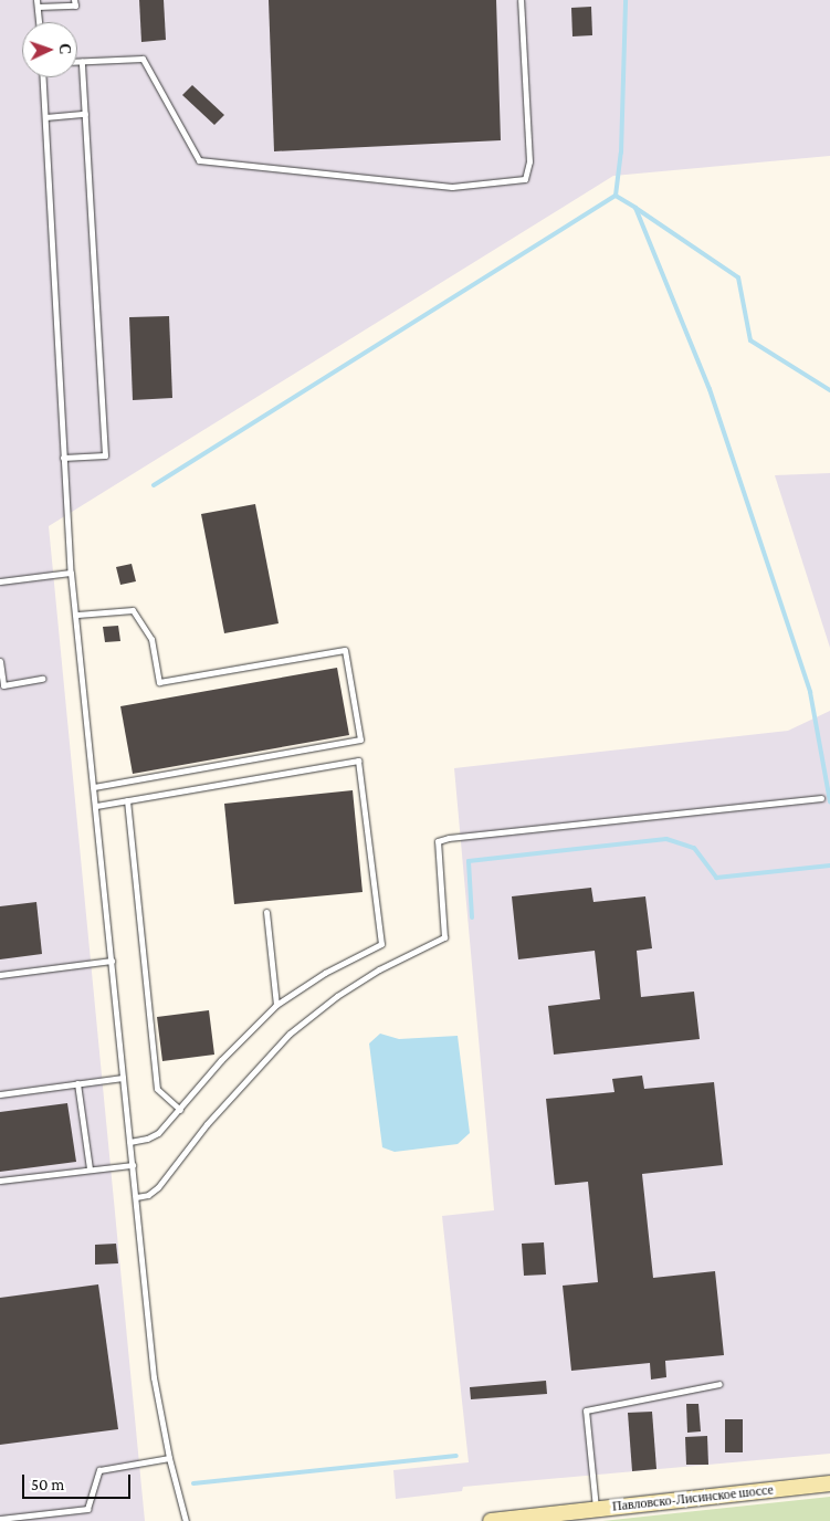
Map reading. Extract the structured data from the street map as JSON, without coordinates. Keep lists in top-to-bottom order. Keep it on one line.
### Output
{"streets":{"main road":["Павловско-Лисинское шоссе"]},"scale_bar":"50 m","north":"right"}
